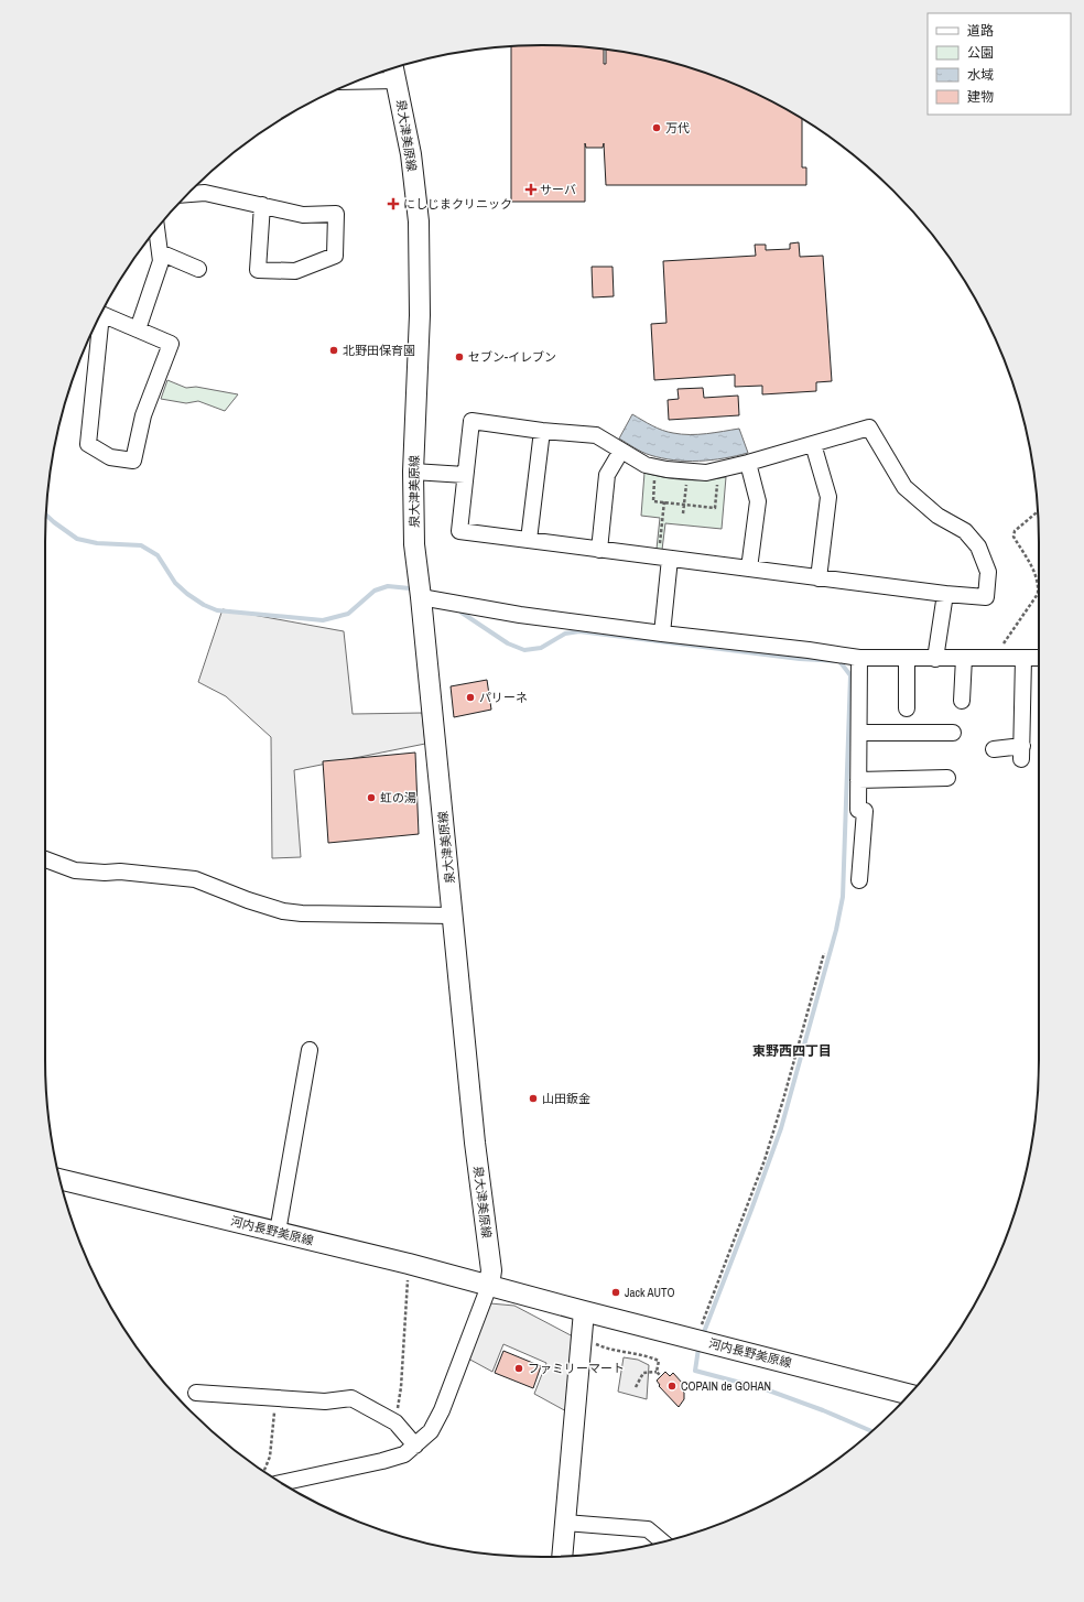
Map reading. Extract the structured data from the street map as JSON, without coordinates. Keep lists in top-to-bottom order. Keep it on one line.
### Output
{"streets":{"main road":["泉大津美原線","河内長野美原線"]},"crossings":[["泉大津美原線","河内長野美原線"]],"districts":["東野西四丁目"],"places":{"other":["万代","北野田保育園","セブン-イレブン","パリーネ","虹の湯","山田鈑金","Jack AUTO","ファミリーマート","COPAIN de GOHAN"],"health":["サーバ","にしじまクリニック"]},"legend":["道路","公園","水域","建物"]}
